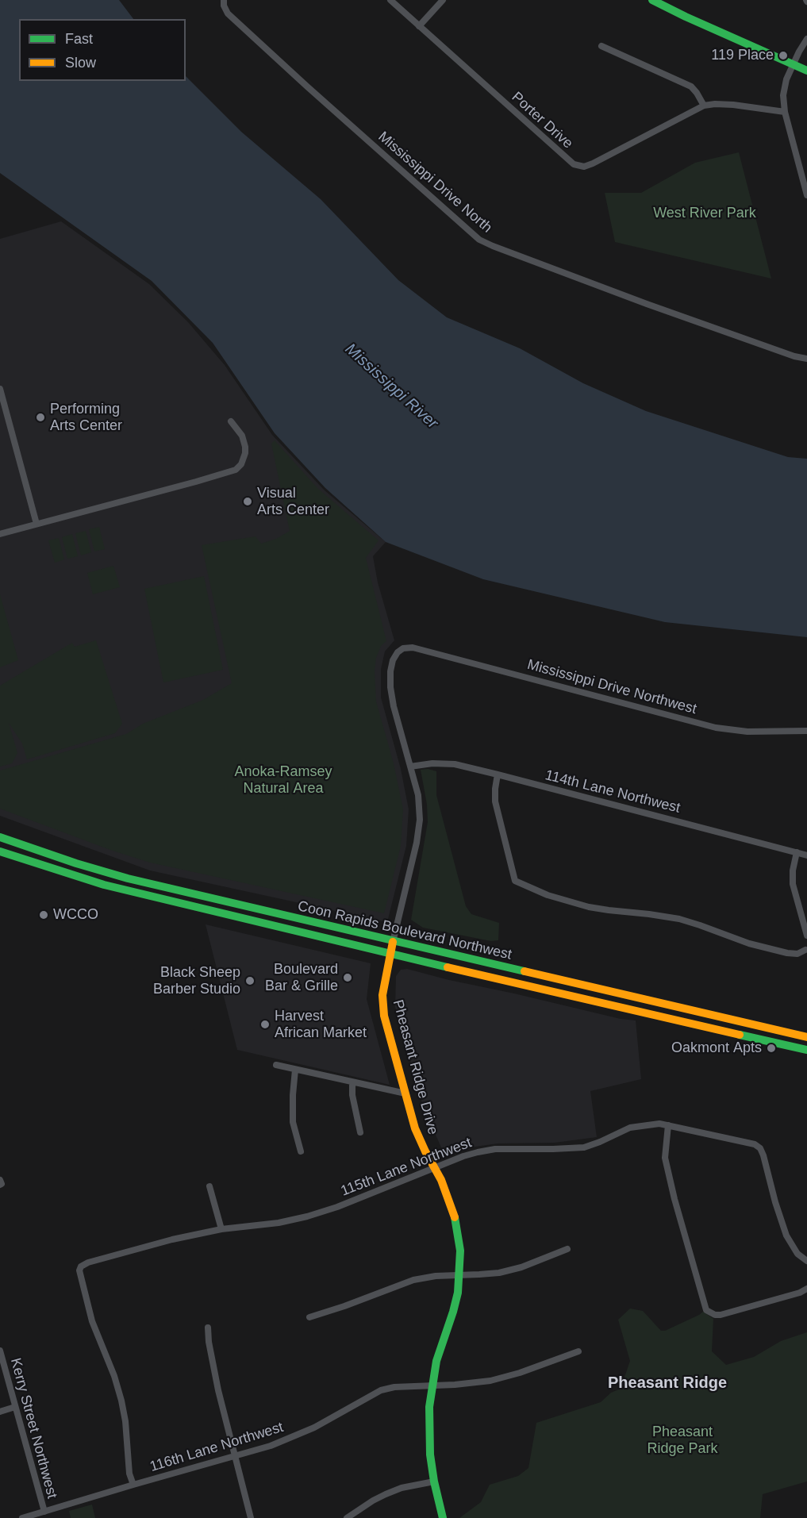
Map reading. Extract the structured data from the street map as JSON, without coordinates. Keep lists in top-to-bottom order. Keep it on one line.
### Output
{"streets":{"main road":["Coon Rapids Boulevard Northwest","Pheasant Ridge Drive"],"street":["Porter Drive","Mississippi Drive North","Mississippi Drive Northwest","114th Lane Northwest","115th Lane Northwest","Kerry Street Northwest","116th Lane Northwest"]},"crossings":[["Mississippi Drive Northwest","Pheasant Ridge Drive"],["114th Lane Northwest","Pheasant Ridge Drive"],["Coon Rapids Boulevard Northwest","Pheasant Ridge Drive"],["Pheasant Ridge Drive","115th Lane Northwest"],["Pheasant Ridge Drive","116th Lane Northwest"],["115th Lane Northwest","116th Lane Northwest"],["Kerry Street Northwest","116th Lane Northwest"]],"districts":["Pheasant Ridge"],"water":["Mississippi River"],"parks":["West River Park","Anoka-Ramsey Natural Area","Pheasant Ridge Park"],"places":["119 Place","Performing Arts Center","Visual Arts Center","WCCO","Boulevard Bar & Grille","Black Sheep Barber Studio","Harvest African Market","Oakmont Apts"],"legend":["Fast","Slow"]}
